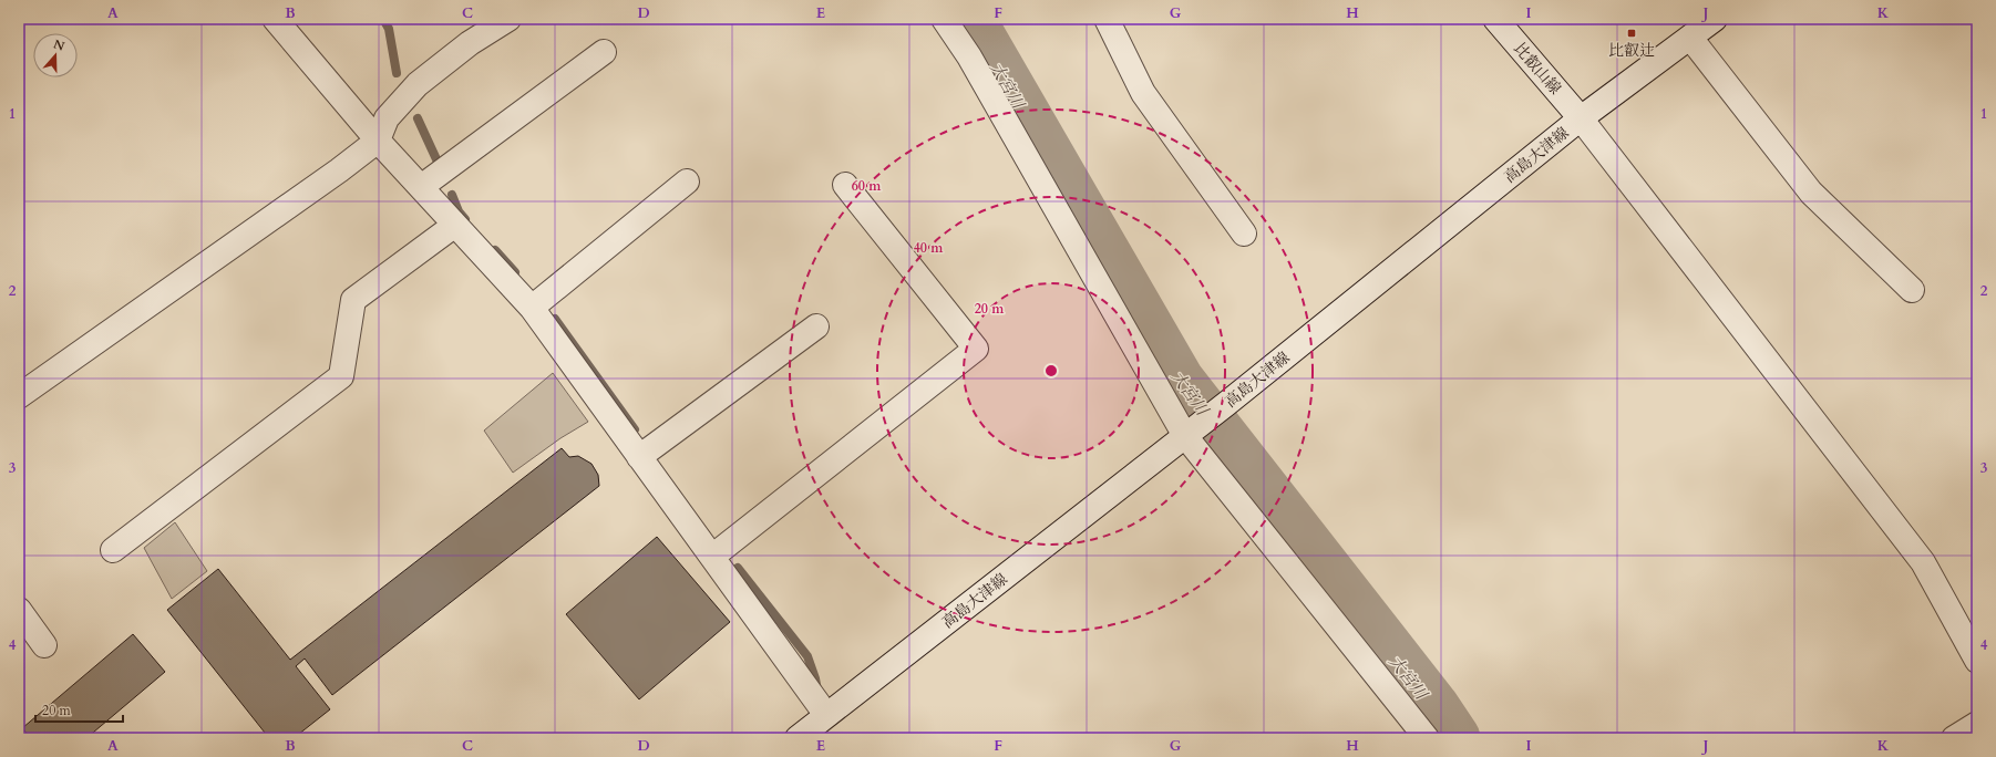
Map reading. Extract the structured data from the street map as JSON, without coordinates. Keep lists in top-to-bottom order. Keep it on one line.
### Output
{"streets":{"street":["比叡山線","高島大津線"]},"crossings":[["比叡山線","高島大津線"]],"water":["大宮川"],"places":{"transit":["比叡辻"]},"scale_bar":"20 m","north":"top","grid":{"columns":["A","B","C","D","E","F","G","H","I","J","K"],"rows":["1","2","3","4"]},"rings":["60 m","40 m","20 m"]}
